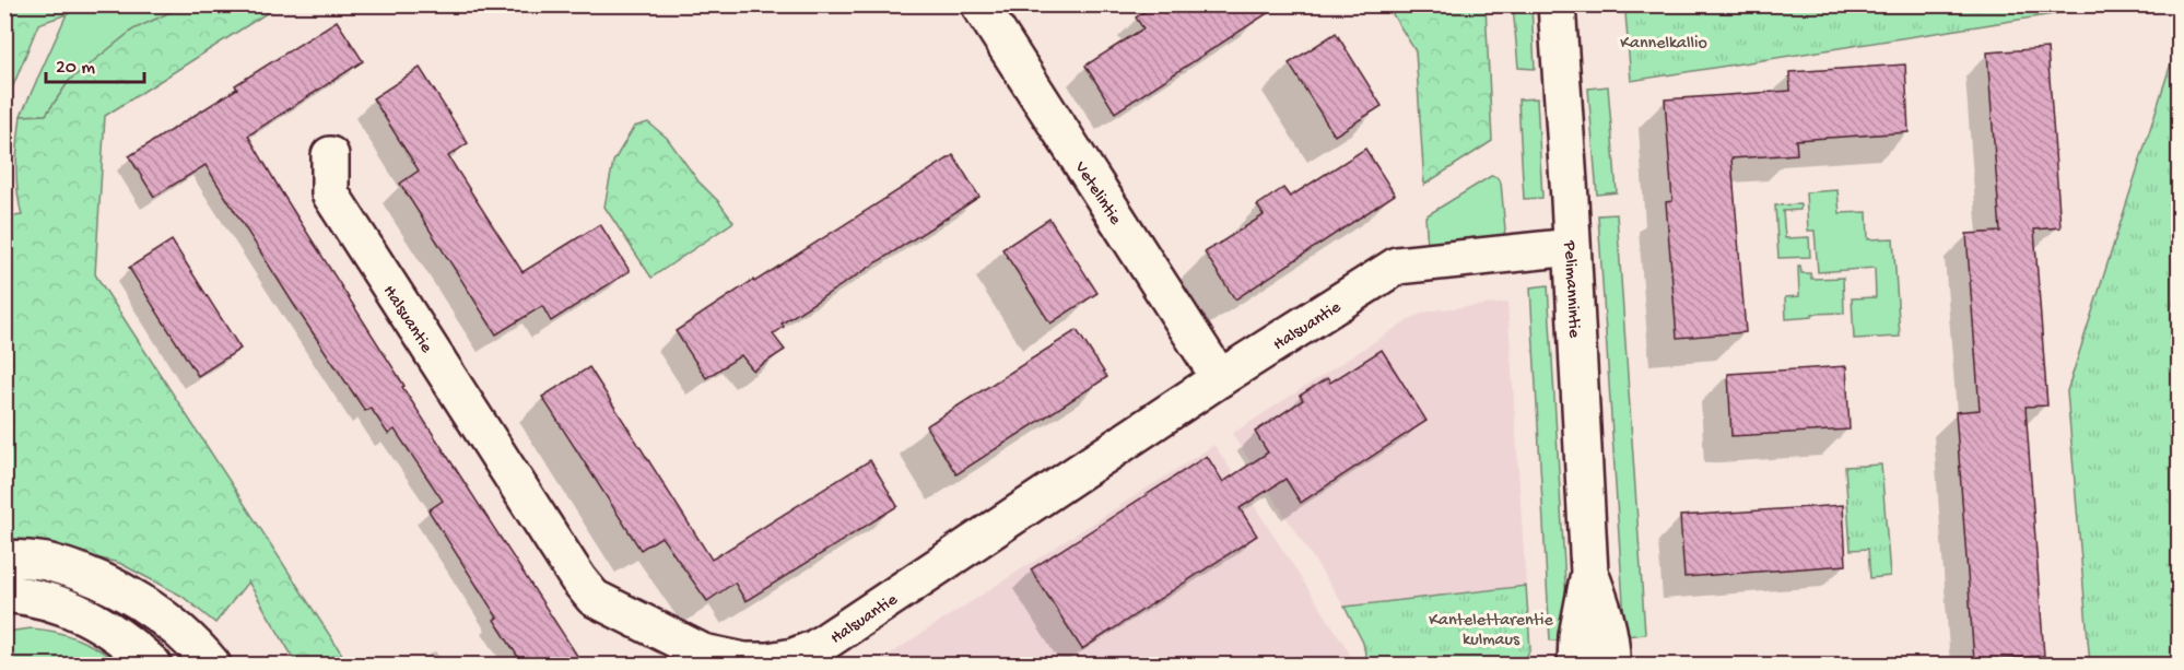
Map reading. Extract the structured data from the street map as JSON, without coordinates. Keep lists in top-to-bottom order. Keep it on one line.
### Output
{"streets":{"main road":["Vetelintie","Pelimannintie","Halsuantie"]},"crossings":[["Vetelintie","Halsuantie"],["Pelimannintie","Halsuantie"]],"parks":["Kannelkallio","Kantelettarentie kulmaus"],"scale_bar":"20 m"}
